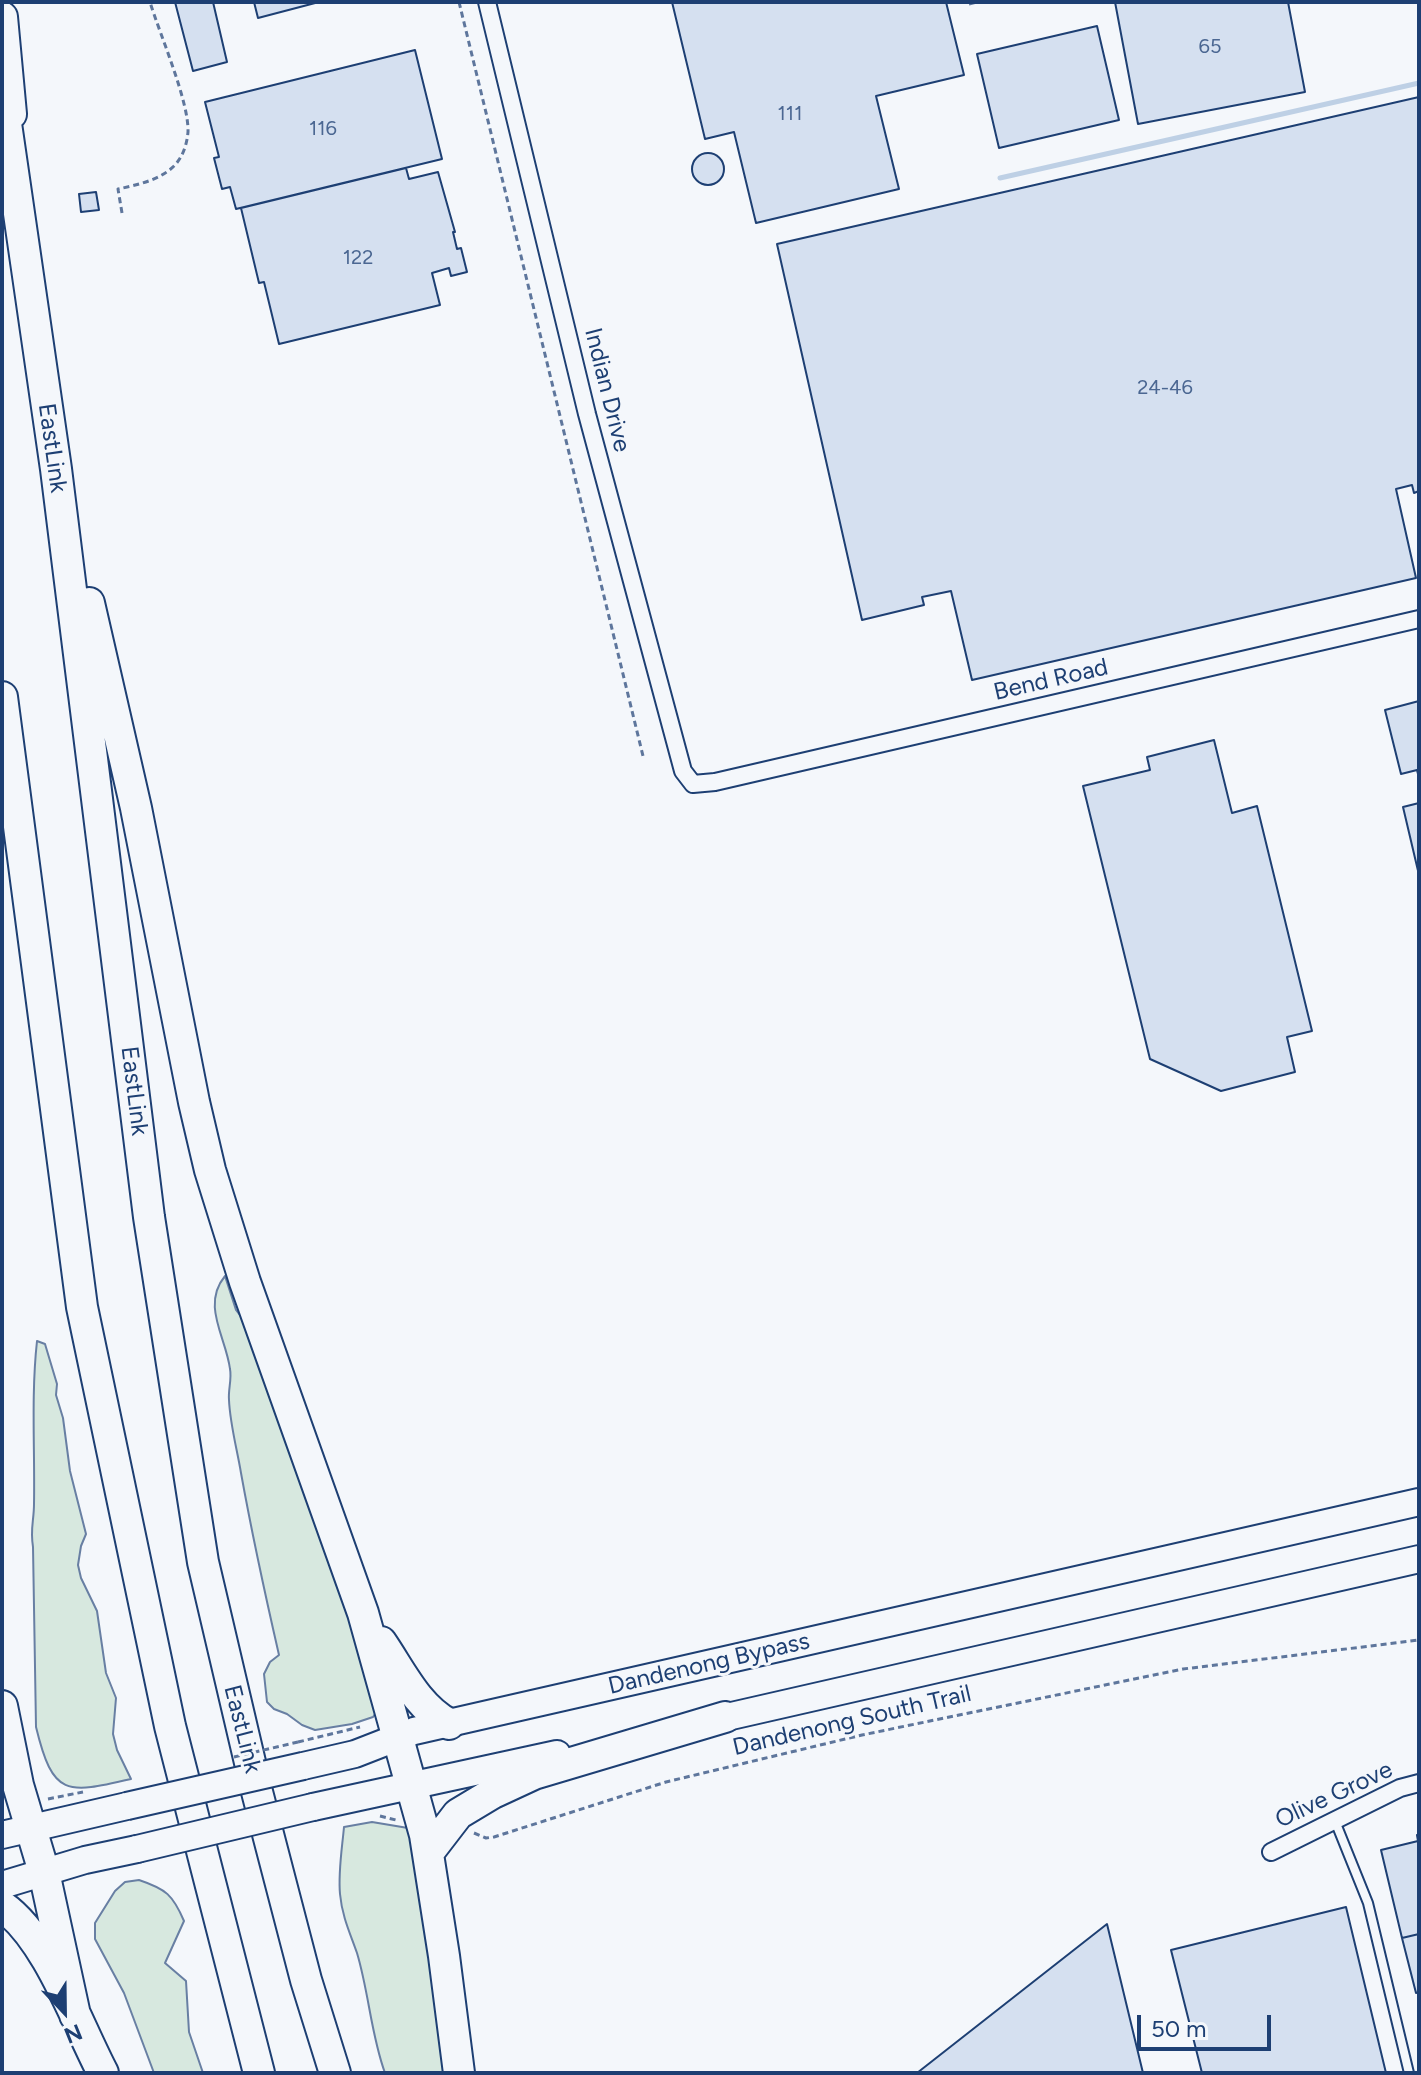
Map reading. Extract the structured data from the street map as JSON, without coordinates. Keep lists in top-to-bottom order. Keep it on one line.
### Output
{"streets":{"highway":["EastLink","Dandenong Bypass"],"street":["Indian Drive","Bend Road","Olive Grove"],"path":["Dandenong South Trail"]},"crossings":[["Indian Drive","Bend Road"]],"house_numbers":["65","111","116","122","24-46"],"scale_bar":"50 m","north":"bottom"}
